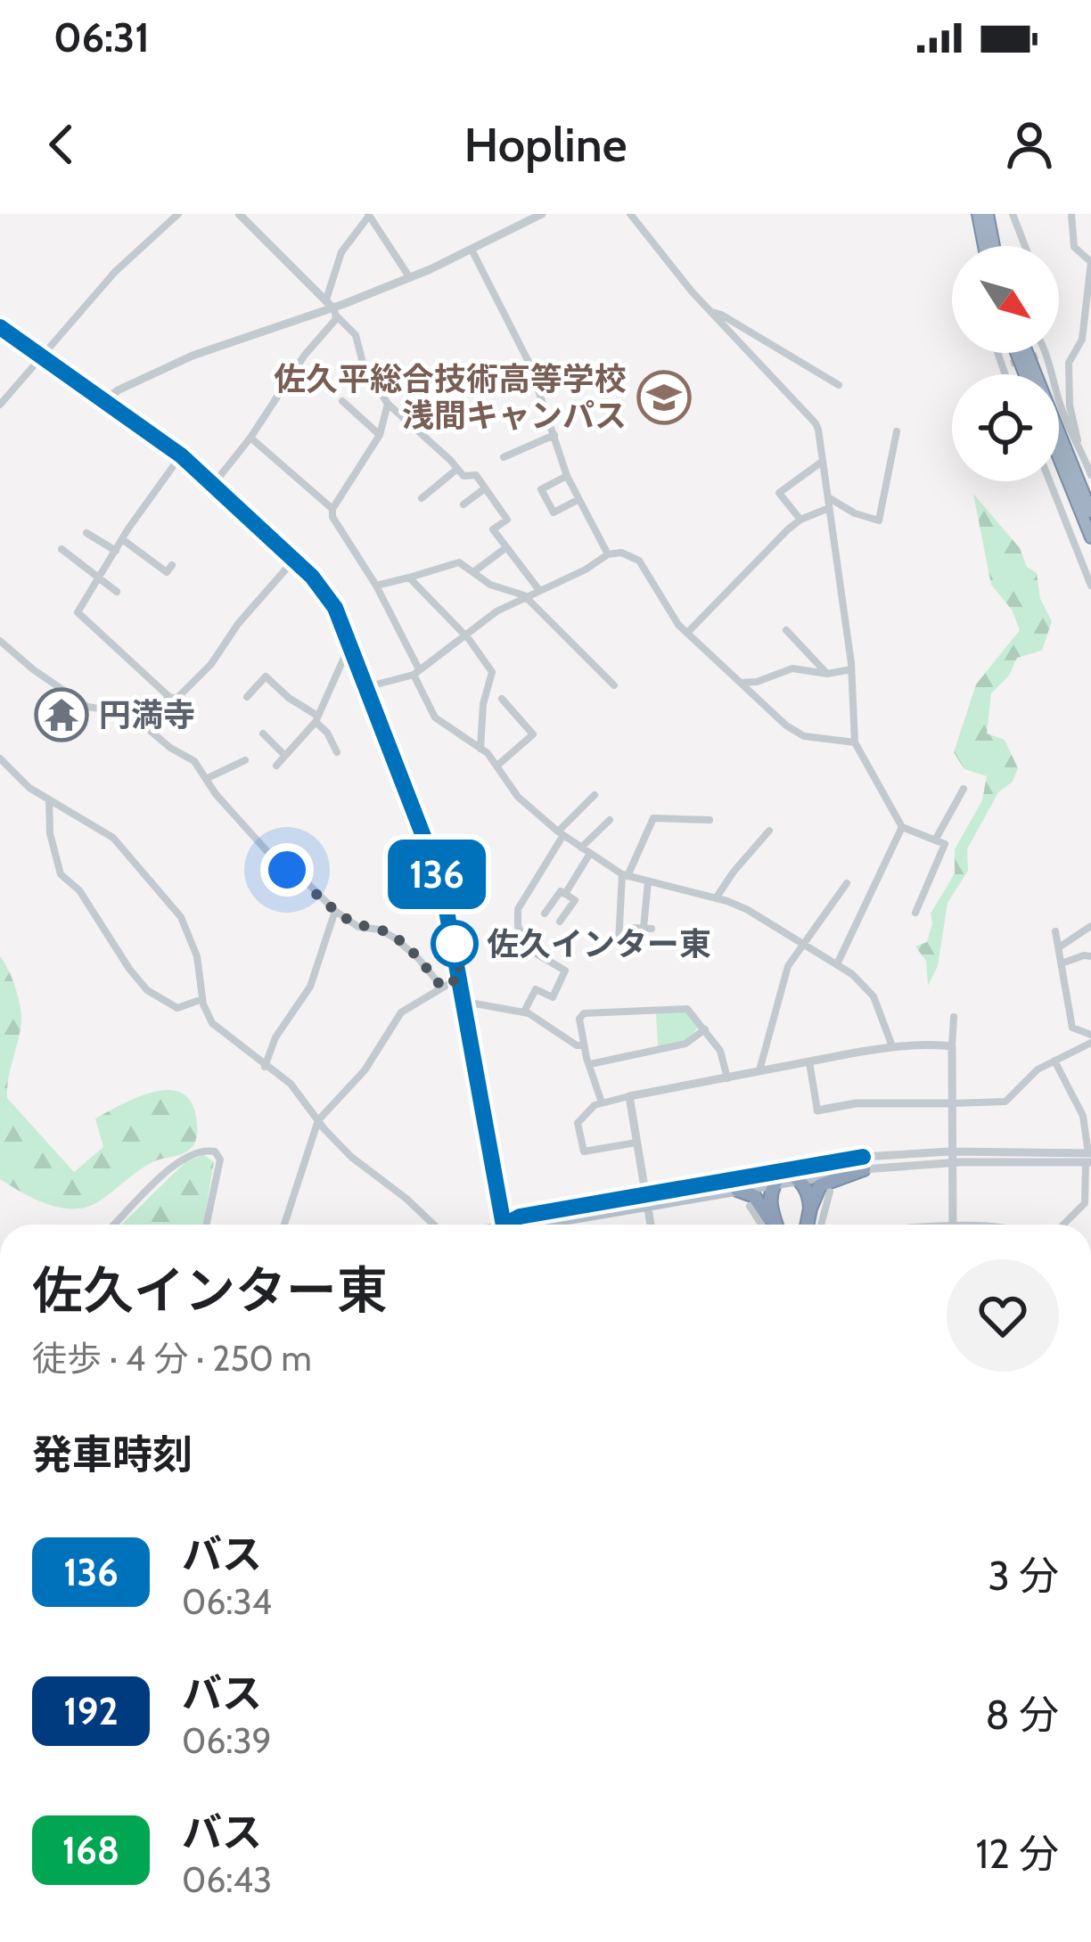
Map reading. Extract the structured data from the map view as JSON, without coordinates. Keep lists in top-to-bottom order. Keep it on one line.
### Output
{"places":{"school or university":["佐久平総合技術高等学校 浅間キャンパス"],"temple":["円満寺"],"other":["佐久インター東"]},"lines":["bus line 136"],"north":"bottom right","page":{"status":"06:31","header":"Hopline","on_map":"136","heading":[["佐久インター東","徒歩 · 4 分 · 250 m"],"発車時刻"],"list":[{"mark":"136","name":"バス","note":"06:34","value":"3 分"},{"mark":"192","name":"バス","note":"06:39","value":"8 分"},{"mark":"168","name":"バス","note":"06:43","value":"12 分"}]}}
